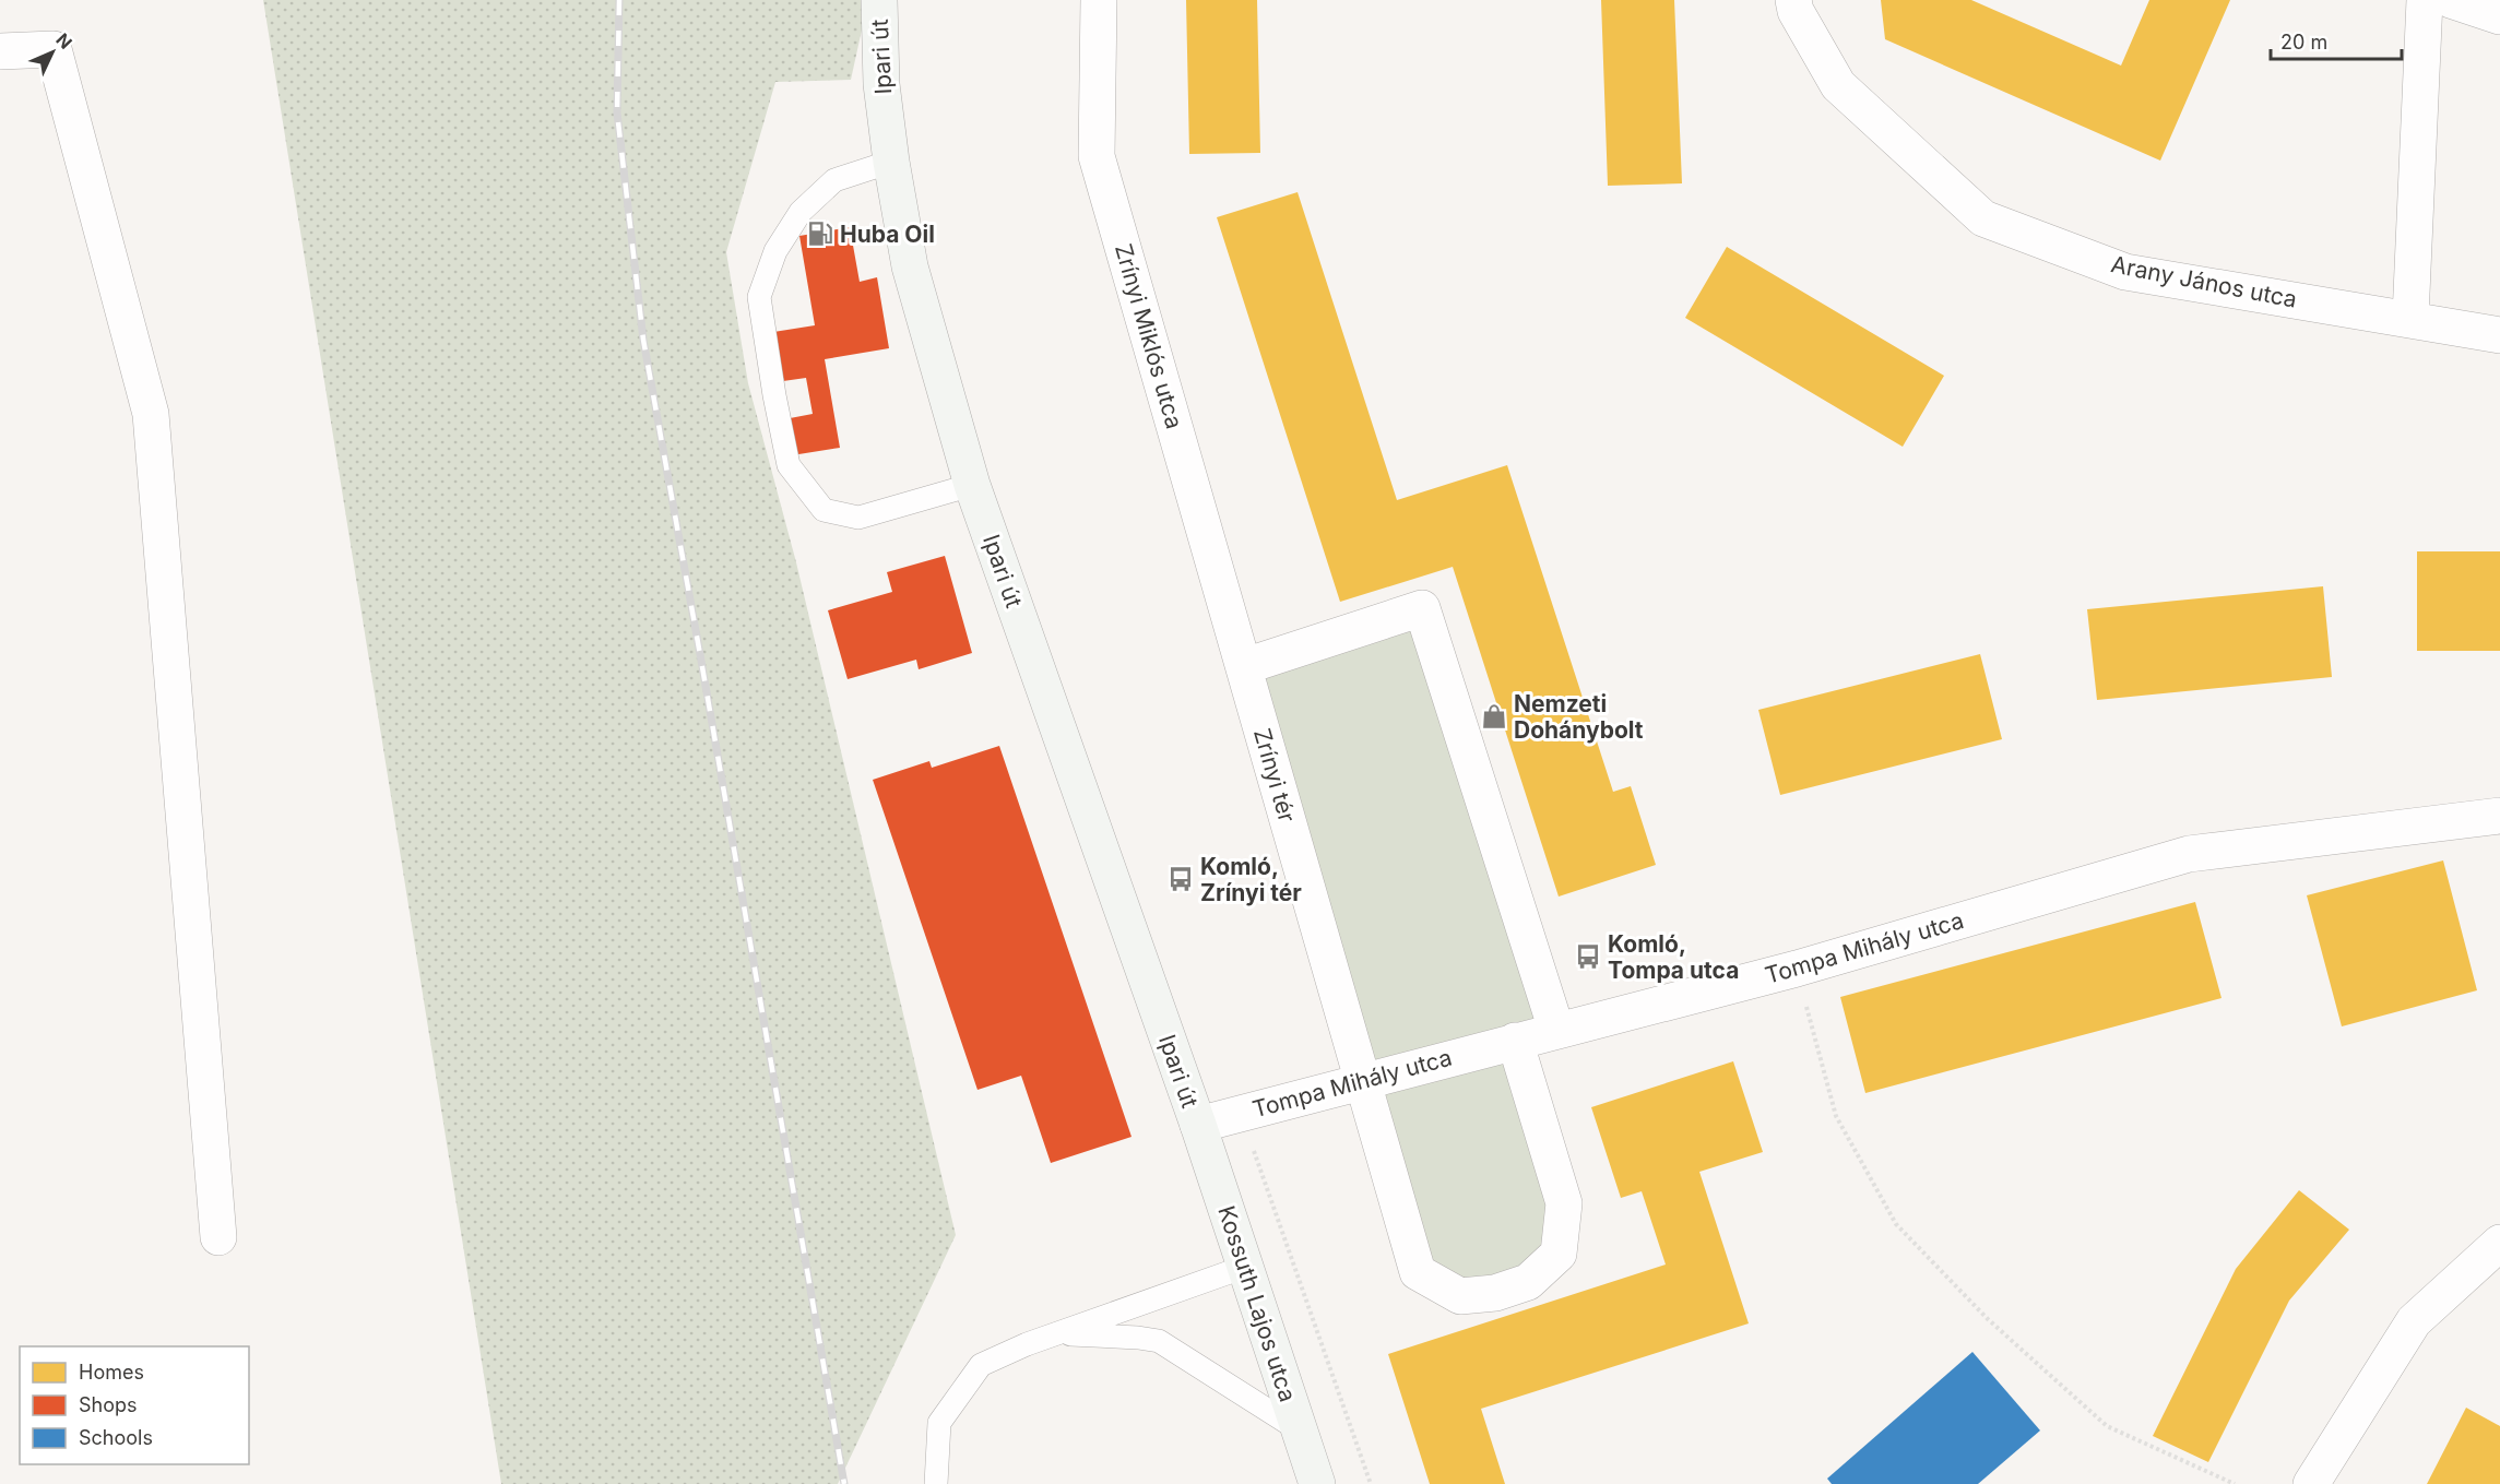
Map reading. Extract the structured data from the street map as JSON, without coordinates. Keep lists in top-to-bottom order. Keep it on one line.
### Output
{"streets":{"main road":["Ipari út","Kossuth Lajos utca"],"street":["Arany János utca","Zrínyi Miklós utca","Zrínyi tér","Tompa Mihály utca"]},"crossings":[["Ipari út","Tompa Mihály utca"],["Ipari út","Kossuth Lajos utca"],["Zrínyi Miklós utca","Zrínyi tér"],["Zrínyi tér","Tompa Mihály utca"],["Tompa Mihály utca","Kossuth Lajos utca"]],"places":{"fuel station":["Huba Oil"],"shop":["Nemzeti Dohánybolt"],"bus stop":["Komló, Zrínyi tér","Komló, Tompa utca"]},"legend":["Homes","Shops","Schools"],"scale_bar":"20 m","north":"top right"}
